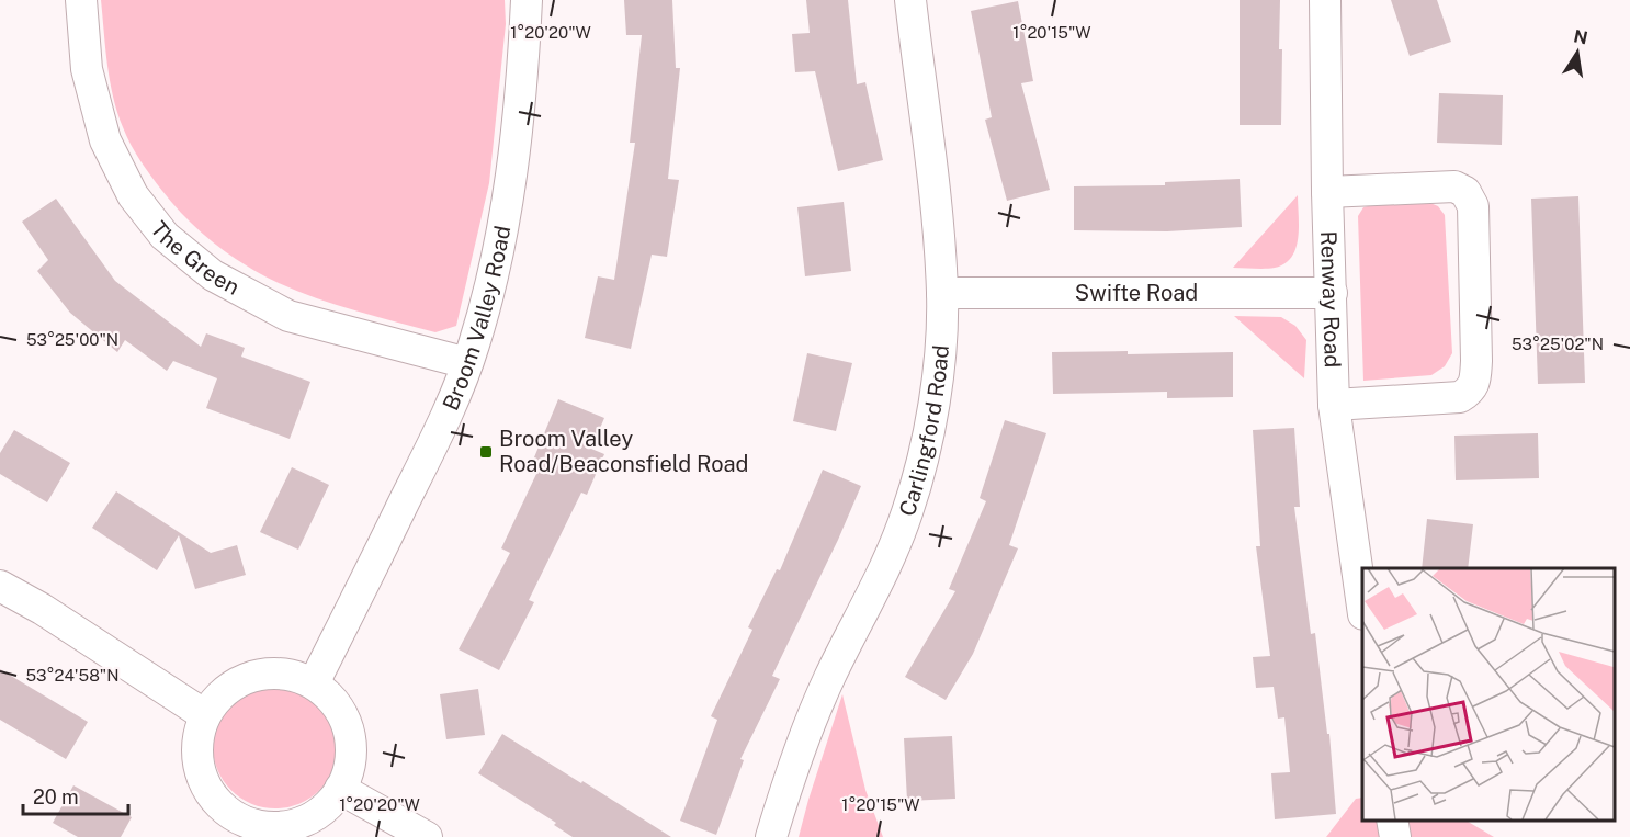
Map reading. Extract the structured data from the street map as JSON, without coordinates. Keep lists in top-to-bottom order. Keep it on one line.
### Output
{"streets":{"street":["The Green","Swifte Road","Renway Road","Broom Valley Road","Carlingford Road"]},"crossings":[["The Green","Broom Valley Road"],["Swifte Road","Renway Road"],["Swifte Road","Carlingford Road"]],"places":{"transit":["Broom Valley Road/Beaconsfield Road"]},"scale_bar":"20 m","north":"top","coordinates":["1°20'20\"W","1°20'15\"W","53°25'00\"N","53°25'02\"N","53°24'58\"N"]}
